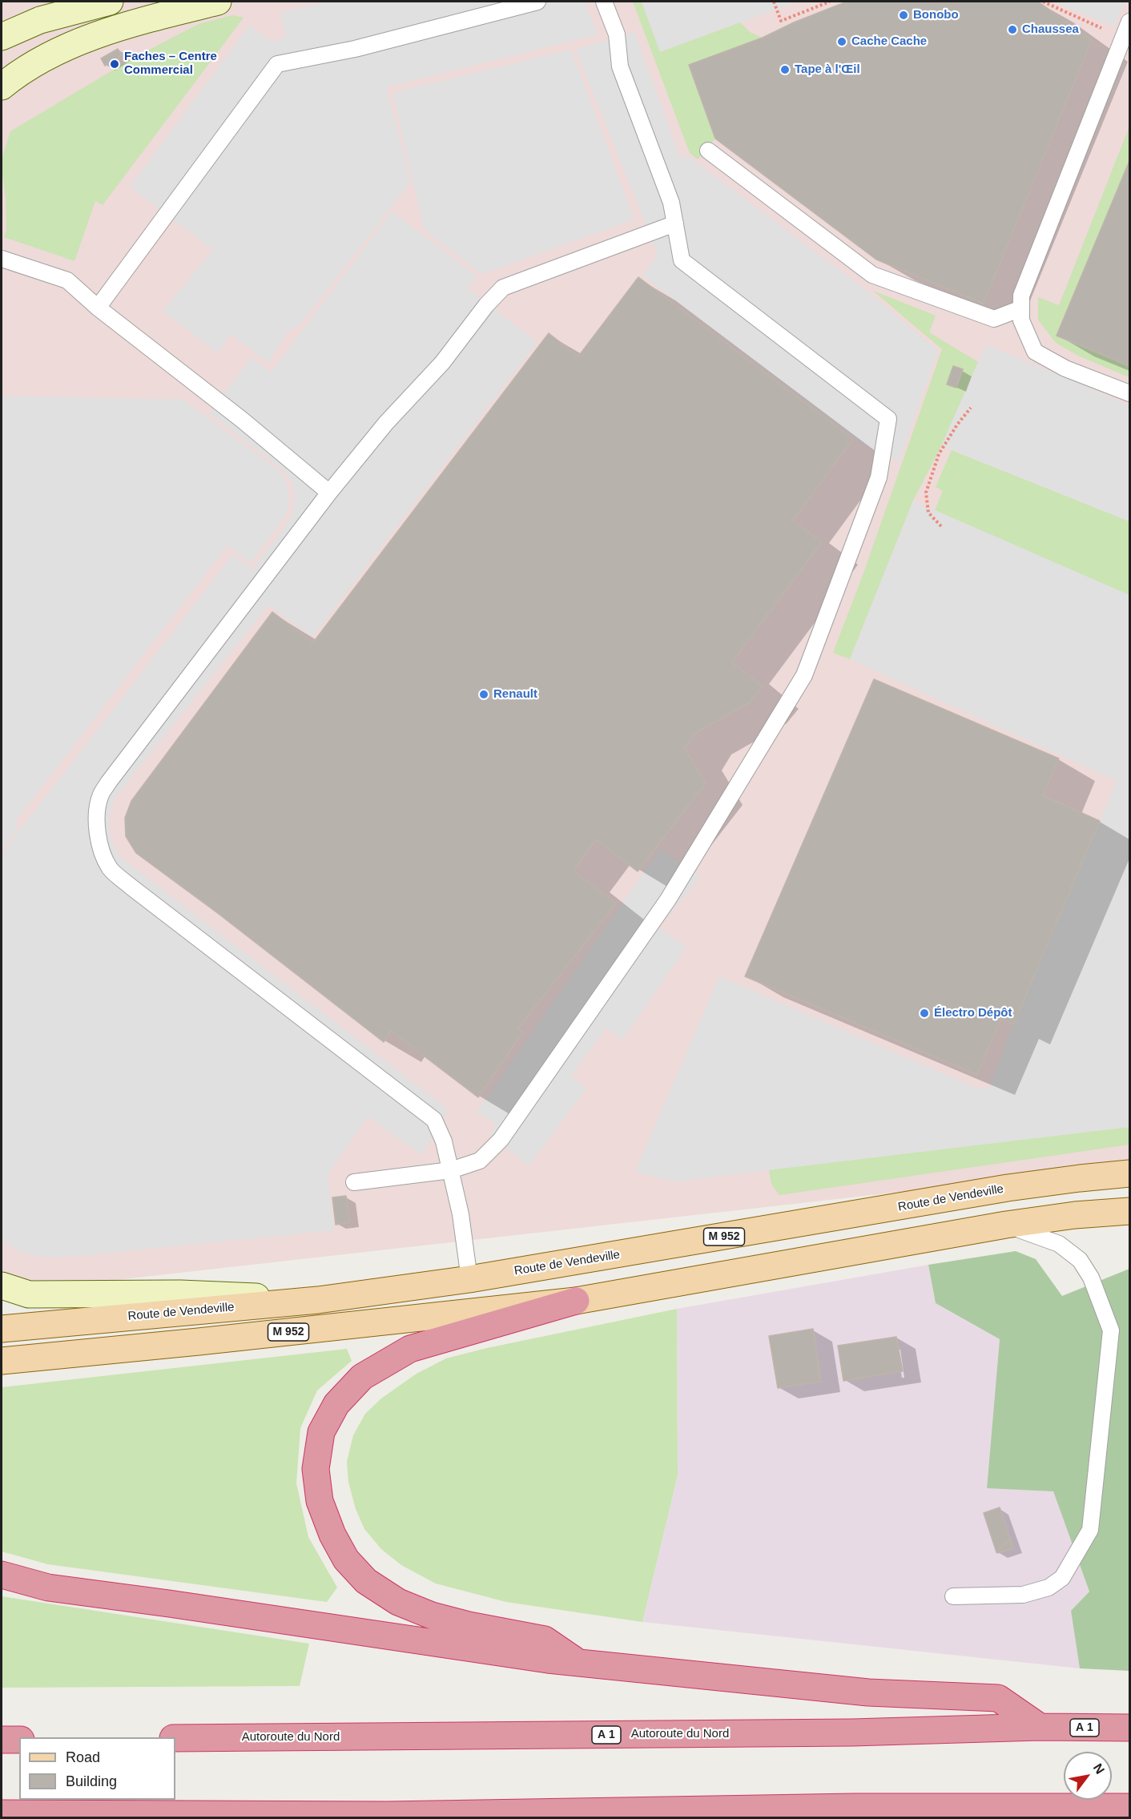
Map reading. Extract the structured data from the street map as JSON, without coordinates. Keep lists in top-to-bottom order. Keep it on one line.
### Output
{"streets":{"highway":["A 1","Autoroute du Nord"],"main road":["Route de Vendeville","M 952"]},"places":["Bonobo","Chaussea","Cache Cache","Faches – Centre Commercial","Tape à l'Œil","Renault","Électro Dépôt"],"legend":["Road","Building"],"north":"top right"}
